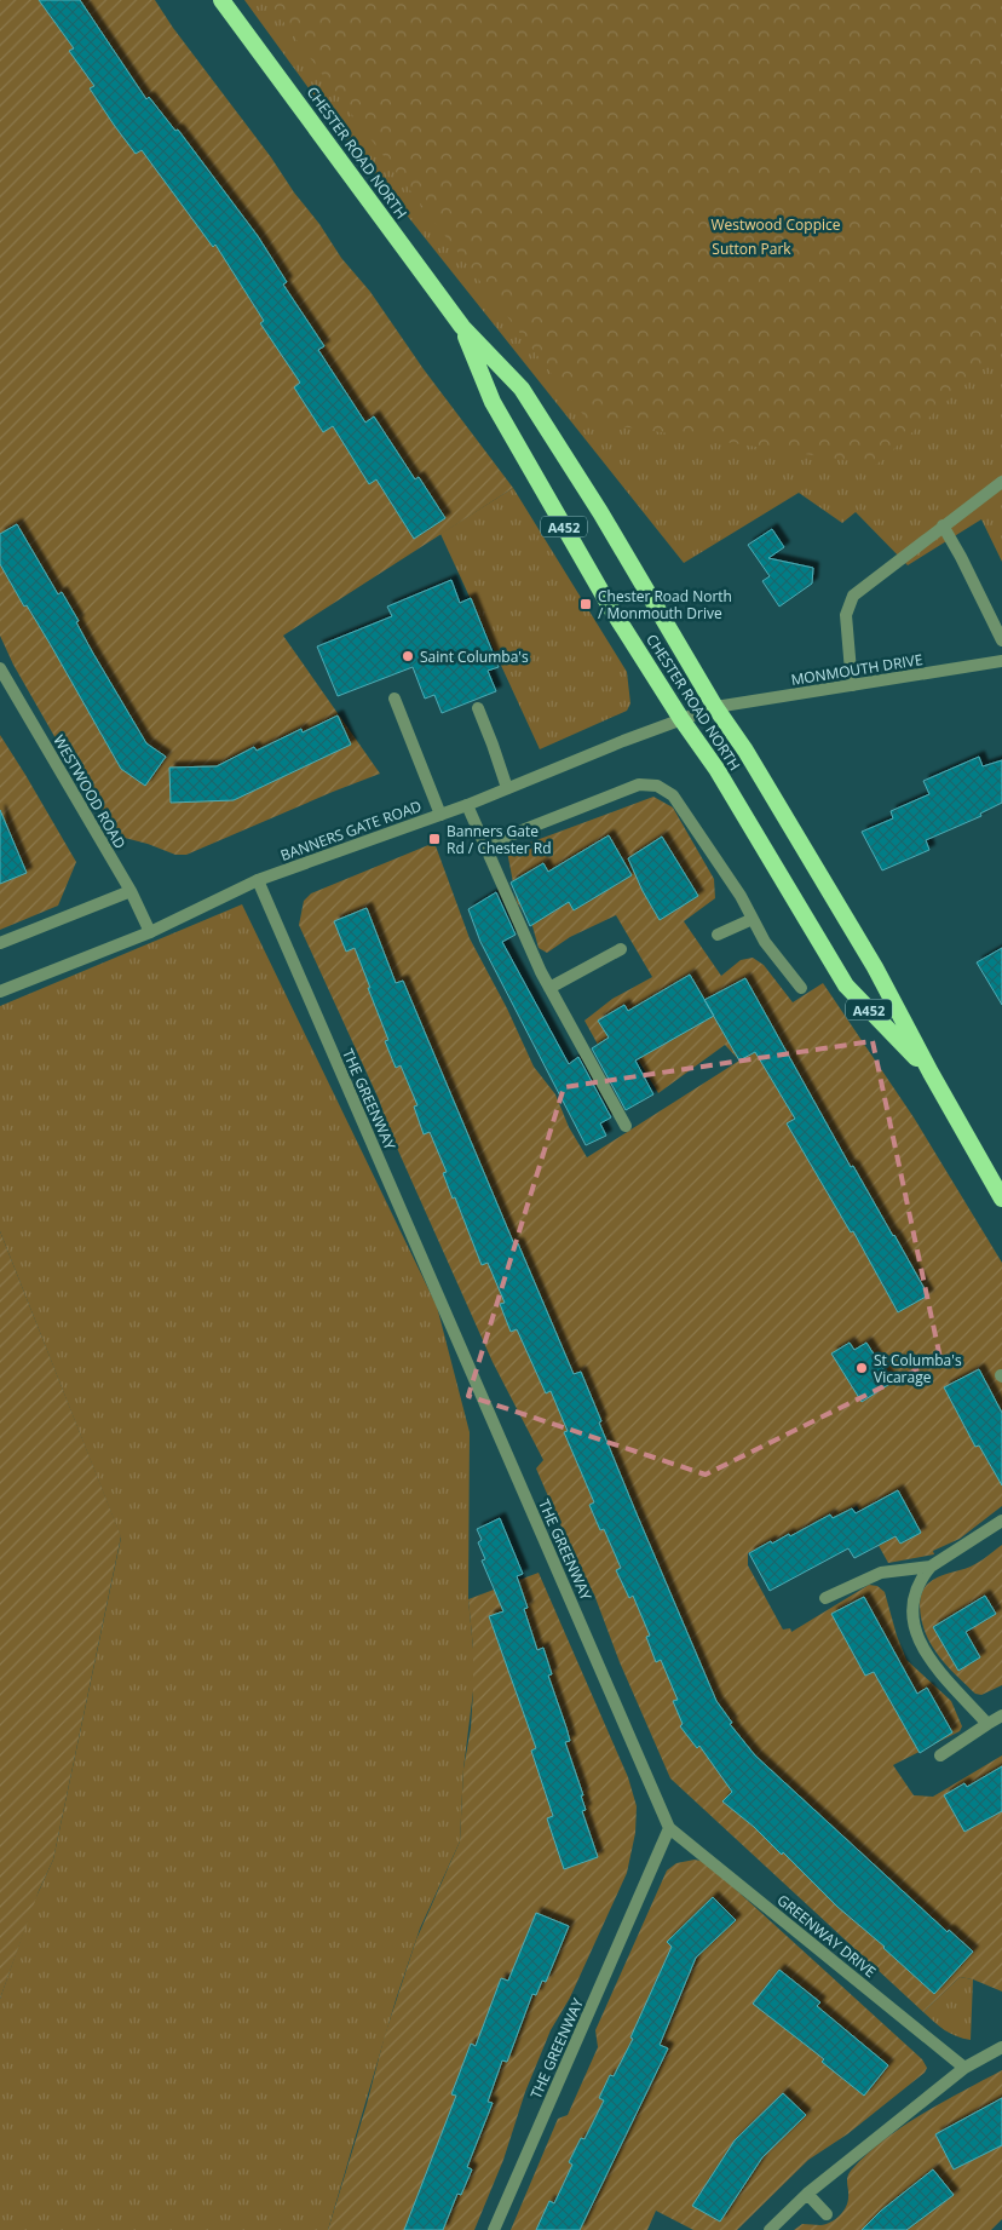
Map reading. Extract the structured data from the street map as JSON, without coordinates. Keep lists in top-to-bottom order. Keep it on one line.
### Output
{"streets":{"highway":["CHESTER ROAD NORTH","A452"],"street":["MONMOUTH DRIVE","WESTWOOD ROAD","BANNERS GATE ROAD","THE GREENWAY","GREENWAY DRIVE"]},"crossings":[["CHESTER ROAD NORTH","MONMOUTH DRIVE"],["CHESTER ROAD NORTH","BANNERS GATE ROAD"],["MONMOUTH DRIVE","BANNERS GATE ROAD"],["WESTWOOD ROAD","BANNERS GATE ROAD"],["BANNERS GATE ROAD","THE GREENWAY"],["THE GREENWAY","GREENWAY DRIVE"]],"parks":["Westwood Coppice","Sutton Park"],"places":{"transit":["Chester Road North / Monmouth Drive","Banners Gate Rd / Chester Rd"],"other":["Saint Columba's","St Columba's Vicarage"]}}
